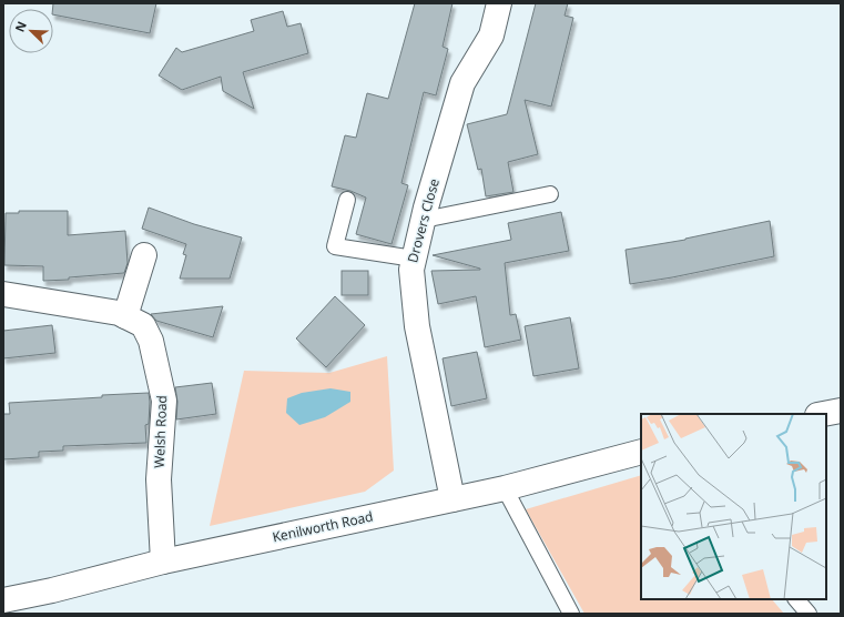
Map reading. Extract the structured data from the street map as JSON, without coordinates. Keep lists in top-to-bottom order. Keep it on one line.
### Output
{"streets":{"main road":["Drovers Close","Welsh Road","Kenilworth Road"]},"crossings":[["Drovers Close","Kenilworth Road"],["Welsh Road","Kenilworth Road"]],"north":"top left"}
